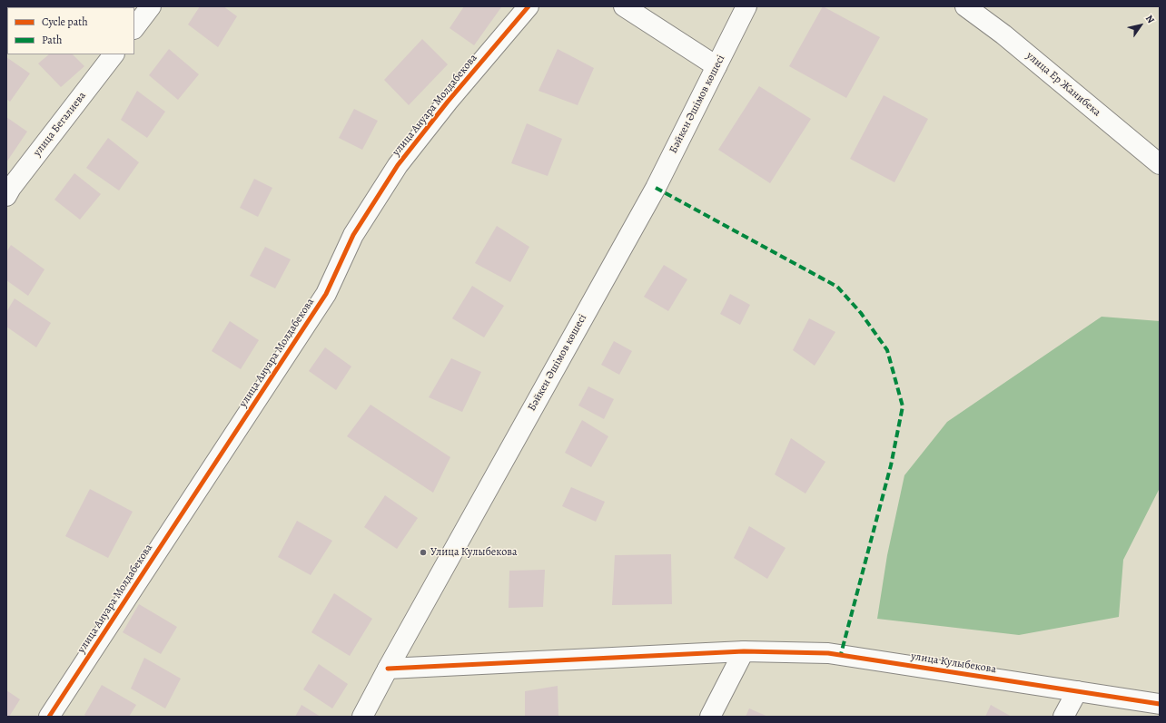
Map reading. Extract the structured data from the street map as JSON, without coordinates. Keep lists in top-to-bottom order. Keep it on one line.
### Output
{"streets":{"street":["улица Ер Жанибека","Бәйкен Әшімов көшесі","улица Ануара Молдабекова","улица Бегалиева","улица Кулыбекова"]},"crossings":[["Бәйкен Әшімов көшесі","улица Кулыбекова"]],"places":["Улица Кулыбекова"],"legend":["Cycle path","Path"],"north":"top right"}
